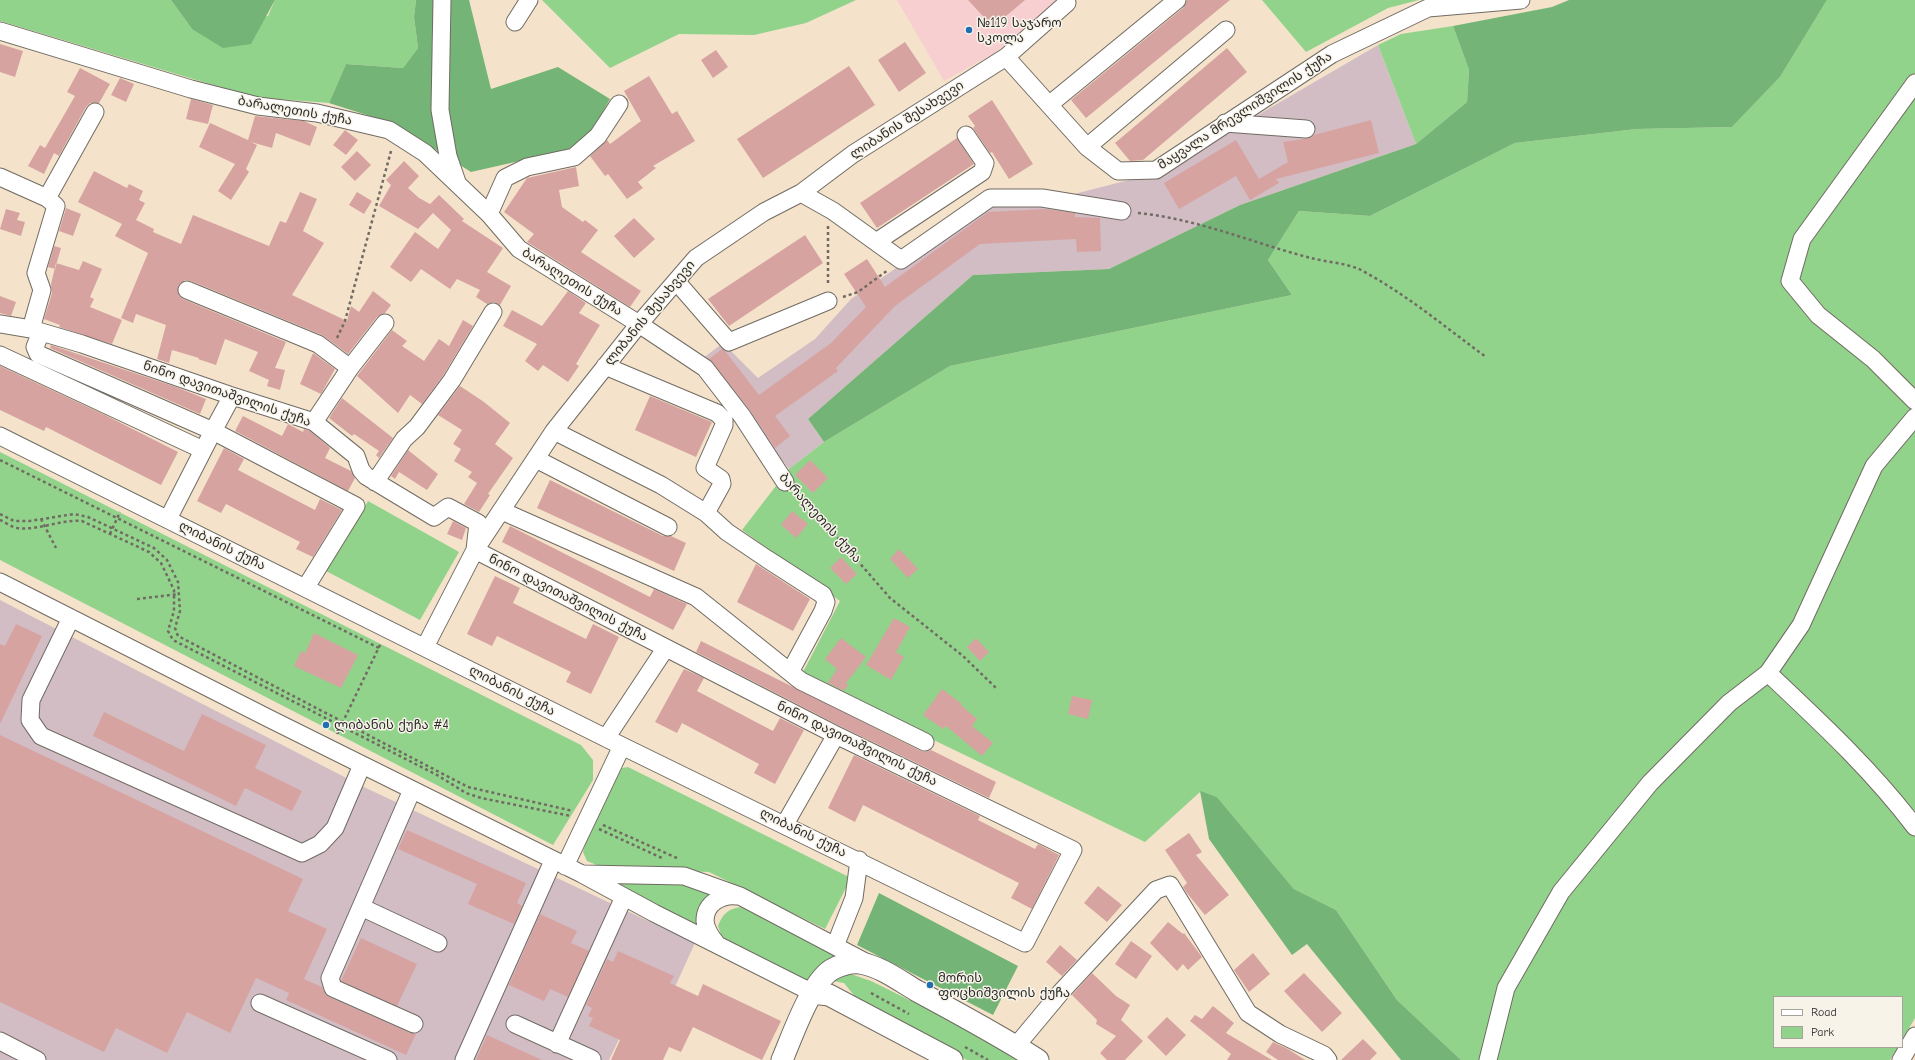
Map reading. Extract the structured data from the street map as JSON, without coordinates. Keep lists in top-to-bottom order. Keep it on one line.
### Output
{"streets":{"street":["ბარალეთის ქუჩა","მაყვალა მრევლიშვილის ქუჩა","ლიბანის შესახვევი","ნინო დავითაშვილის ქუჩა","ლიბანის ქუჩა"]},"crossings":[["ბარალეთის ქუჩა","ლიბანის შესახვევი"],["მაყვალა მრევლიშვილის ქუჩა","ლიბანის შესახვევი"],["ლიბანის შესახვევი","ნინო დავითაშვილის ქუჩა"],["ლიბანის შესახვევი","ლიბანის ქუჩა"],["ნინო დავითაშვილის ქუჩა","ლიბანის ქუჩა"]],"places":["№119 საჯარო სკოლა","ლიბანის ქუჩა #4","მორის ფოცხიშვილის ქუჩა"],"legend":["Road","Park"]}
